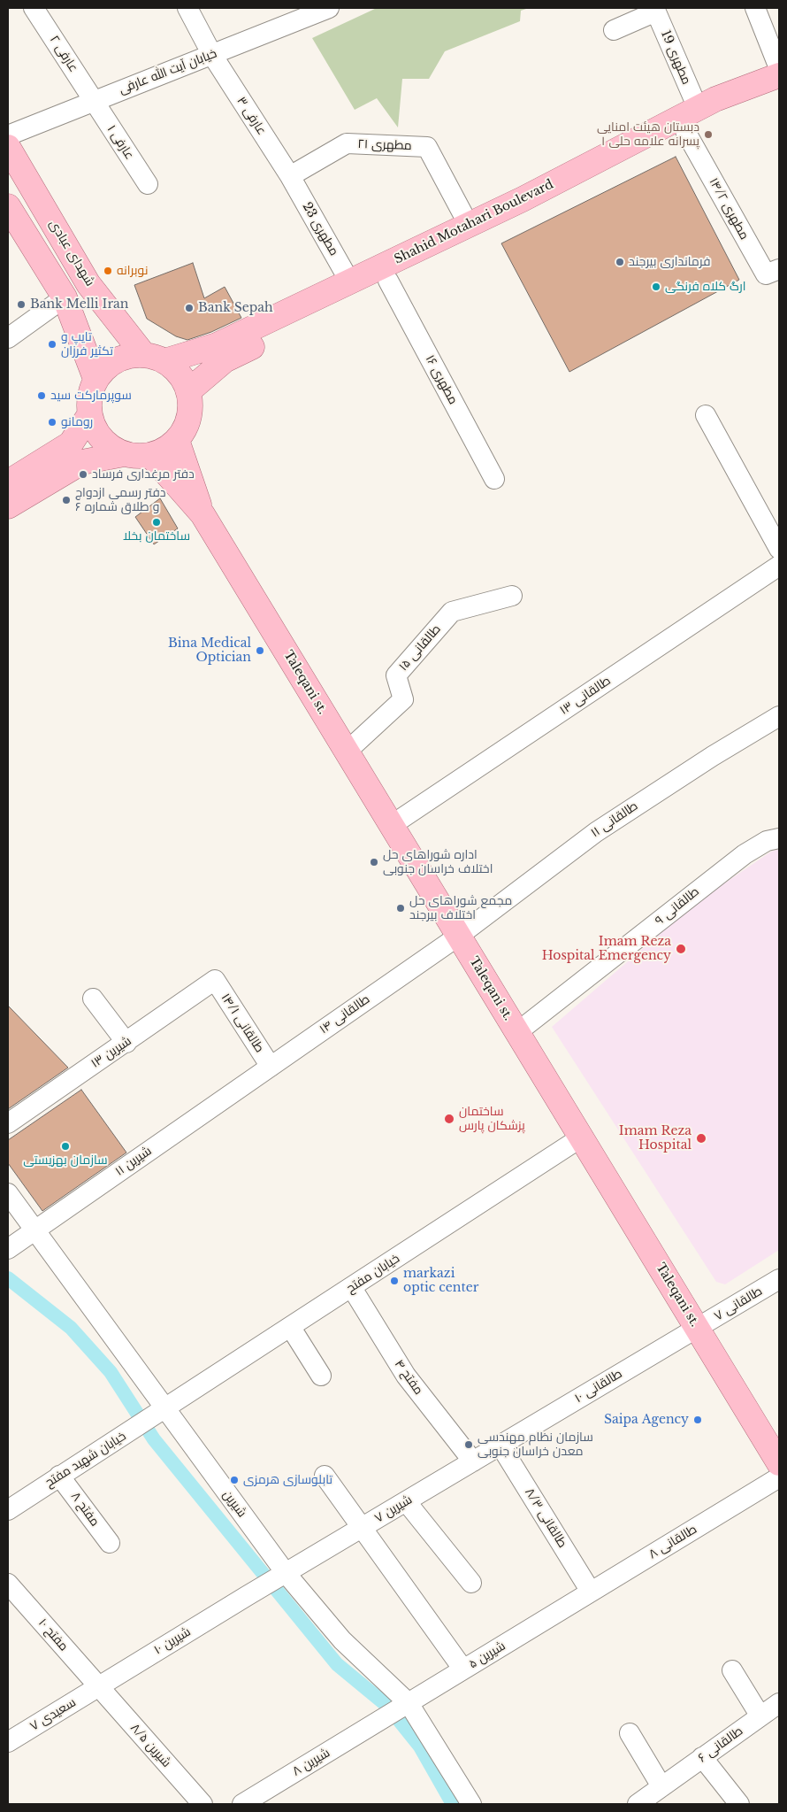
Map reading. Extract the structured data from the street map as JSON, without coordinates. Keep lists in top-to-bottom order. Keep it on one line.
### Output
{"streets":{"main road":["Shahid Motahari Boulevard","شهدای عبادی","Taleqani st."],"street":["عارفی ۲","مطهری 19","خیابان آیت الله عارفی","عارفی ۳","عارفی ۱","مطهری ۲۱","مطهری ۱۴/۲","مطهری 23","مطهری ۱۶","طالقانی ۱۵","طالقانی ۱۳","طالقانی ۱۱","طالقانی ۹","طالقانی ۱۴","طالقانی ۱۴/۱","شیرین ۱۳","شیرین ۱۱","خیابان مفتح","طالقانی ۷","مفتح ۴","طالقانی ۱۰","خیابان شهید مفتح","شیرین","مفتح ۸","شیرین ۷","طالقانی ۸/۳","طالقانی ۸","مفتح ۱۰","شیرین ۱۰","شیرین ۵","سعیدی ۷","طالقانی ۶","شیرین ۸/۵","شیرین ۸"]},"crossings":[["عارفی ۲","خیابان آیت الله عارفی"],["عارفی ۲","عارفی ۱"],["مطهری 19","Shahid Motahari Boulevard"],["خیابان آیت الله عارفی","عارفی ۳"],["خیابان آیت الله عارفی","عارفی ۱"],["عارفی ۳","مطهری ۲۱"],["عارفی ۳","مطهری 23"],["مطهری ۲۱","Shahid Motahari Boulevard"],["مطهری ۲۱","مطهری 23"],["مطهری ۱۴/۲","Shahid Motahari Boulevard"],["Shahid Motahari Boulevard","مطهری 23"],["Shahid Motahari Boulevard","شهدای عبادی"],["Shahid Motahari Boulevard","مطهری ۱۶"],["طالقانی ۱۵","Taleqani st."],["Taleqani st.","طالقانی ۱۳"],["Taleqani st.","طالقانی ۱۱"],["Taleqani st.","طالقانی ۹"],["Taleqani st.","طالقانی ۱۴"],["Taleqani st.","خیابان مفتح"],["Taleqani st.","طالقانی ۷"],["Taleqani st.","طالقانی ۱۰"],["طالقانی ۱۱","طالقانی ۱۴"],["طالقانی ۱۴","طالقانی ۱۴/۱"],["طالقانی ۱۴","شیرین ۱۱"],["طالقانی ۱۴/۱","شیرین ۱۳"],["شیرین ۱۱","شیرین"],["خیابان مفتح","مفتح ۴"],["خیابان مفتح","خیابان شهید مفتح"],["خیابان مفتح","شیرین"],["طالقانی ۷","طالقانی ۱۰"],["مفتح ۴","شیرین ۷"],["طالقانی ۱۰","شیرین ۷"],["طالقانی ۱۰","طالقانی ۸/۳"],["خیابان شهید مفتح","شیرین"],["خیابان شهید مفتح","مفتح ۸"],["شیرین","شیرین ۷"],["شیرین","شیرین ۵"],["شیرین ۷","طالقانی ۸/۳"],["شیرین ۷","شیرین ۱۰"],["طالقانی ۸/۳","طالقانی ۸"],["طالقانی ۸","شیرین ۵"],["مفتح ۱۰","شیرین ۱۰"],["مفتح ۱۰","سعیدی ۷"],["مفتح ۱۰","شیرین ۸/۵"],["شیرین ۱۰","سعیدی ۷"],["شیرین ۱۰","شیرین ۸/۵"],["شیرین ۵","شیرین ۸"],["سعیدی ۷","شیرین ۸/۵"]],"places":["دبستان هیئت امنایی پسرانه علامه حلی ۱","فرمانداری بیرجند","نوبرانه","ارگ کلاه فرنگی","Bank Melli Iran","Bank Sepah","تایپ و تکثیر فرزان","سوپرمارکت سید","رومانو","دفتر مرغداری فرساد","دفتر رسمی ازدواج و طلاق شماره ۶","ساختمان بخلا","Bina Medical Optician","اداره شوراهای حل اختلاف خراسان جنوبی","مجمع شوراهای حل اختلاف بیرجند","Imam Reza Hospital Emergency","ساختمان پزشکان پارس","Imam Reza Hospital","سازمان بهزیستی","markazi optic center","Saipa Agency","سازمان نظام مهندسی معدن خراسان جنوبی","تابلوسازی هرمزی"]}
